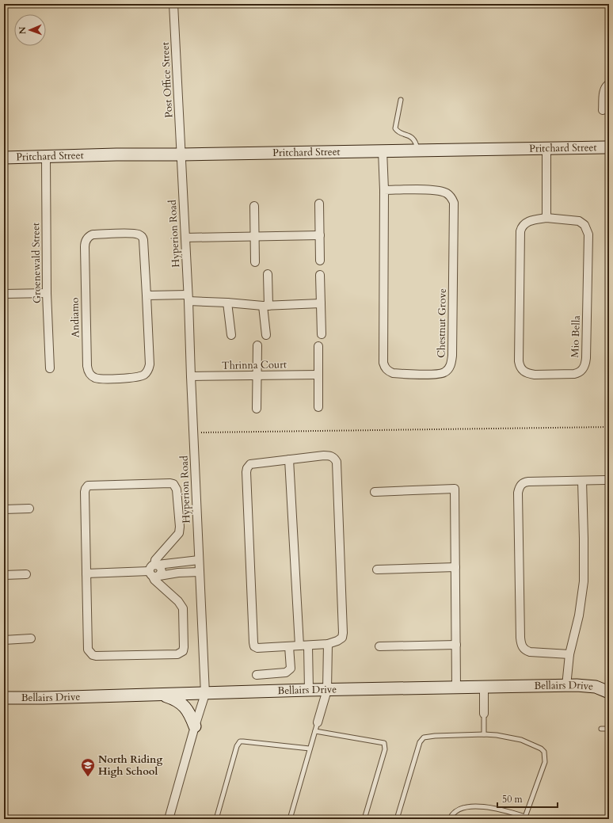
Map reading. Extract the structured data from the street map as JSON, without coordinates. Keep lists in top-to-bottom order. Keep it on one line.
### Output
{"streets":{"street":["Post Office Street","Pritchard Street","Hyperion Road","Groenewald Street","Andiamo","Chestnut Grove","Mio Bella","Thrinna Court","Bellairs Drive"]},"crossings":[["Post Office Street","Pritchard Street"],["Post Office Street","Hyperion Road"],["Pritchard Street","Hyperion Road"],["Pritchard Street","Groenewald Street"],["Pritchard Street","Chestnut Grove"],["Hyperion Road","Thrinna Court"],["Hyperion Road","Bellairs Drive"]],"places":{"school or university":["North Riding High School"]},"scale_bar":"50 m","north":"left"}
